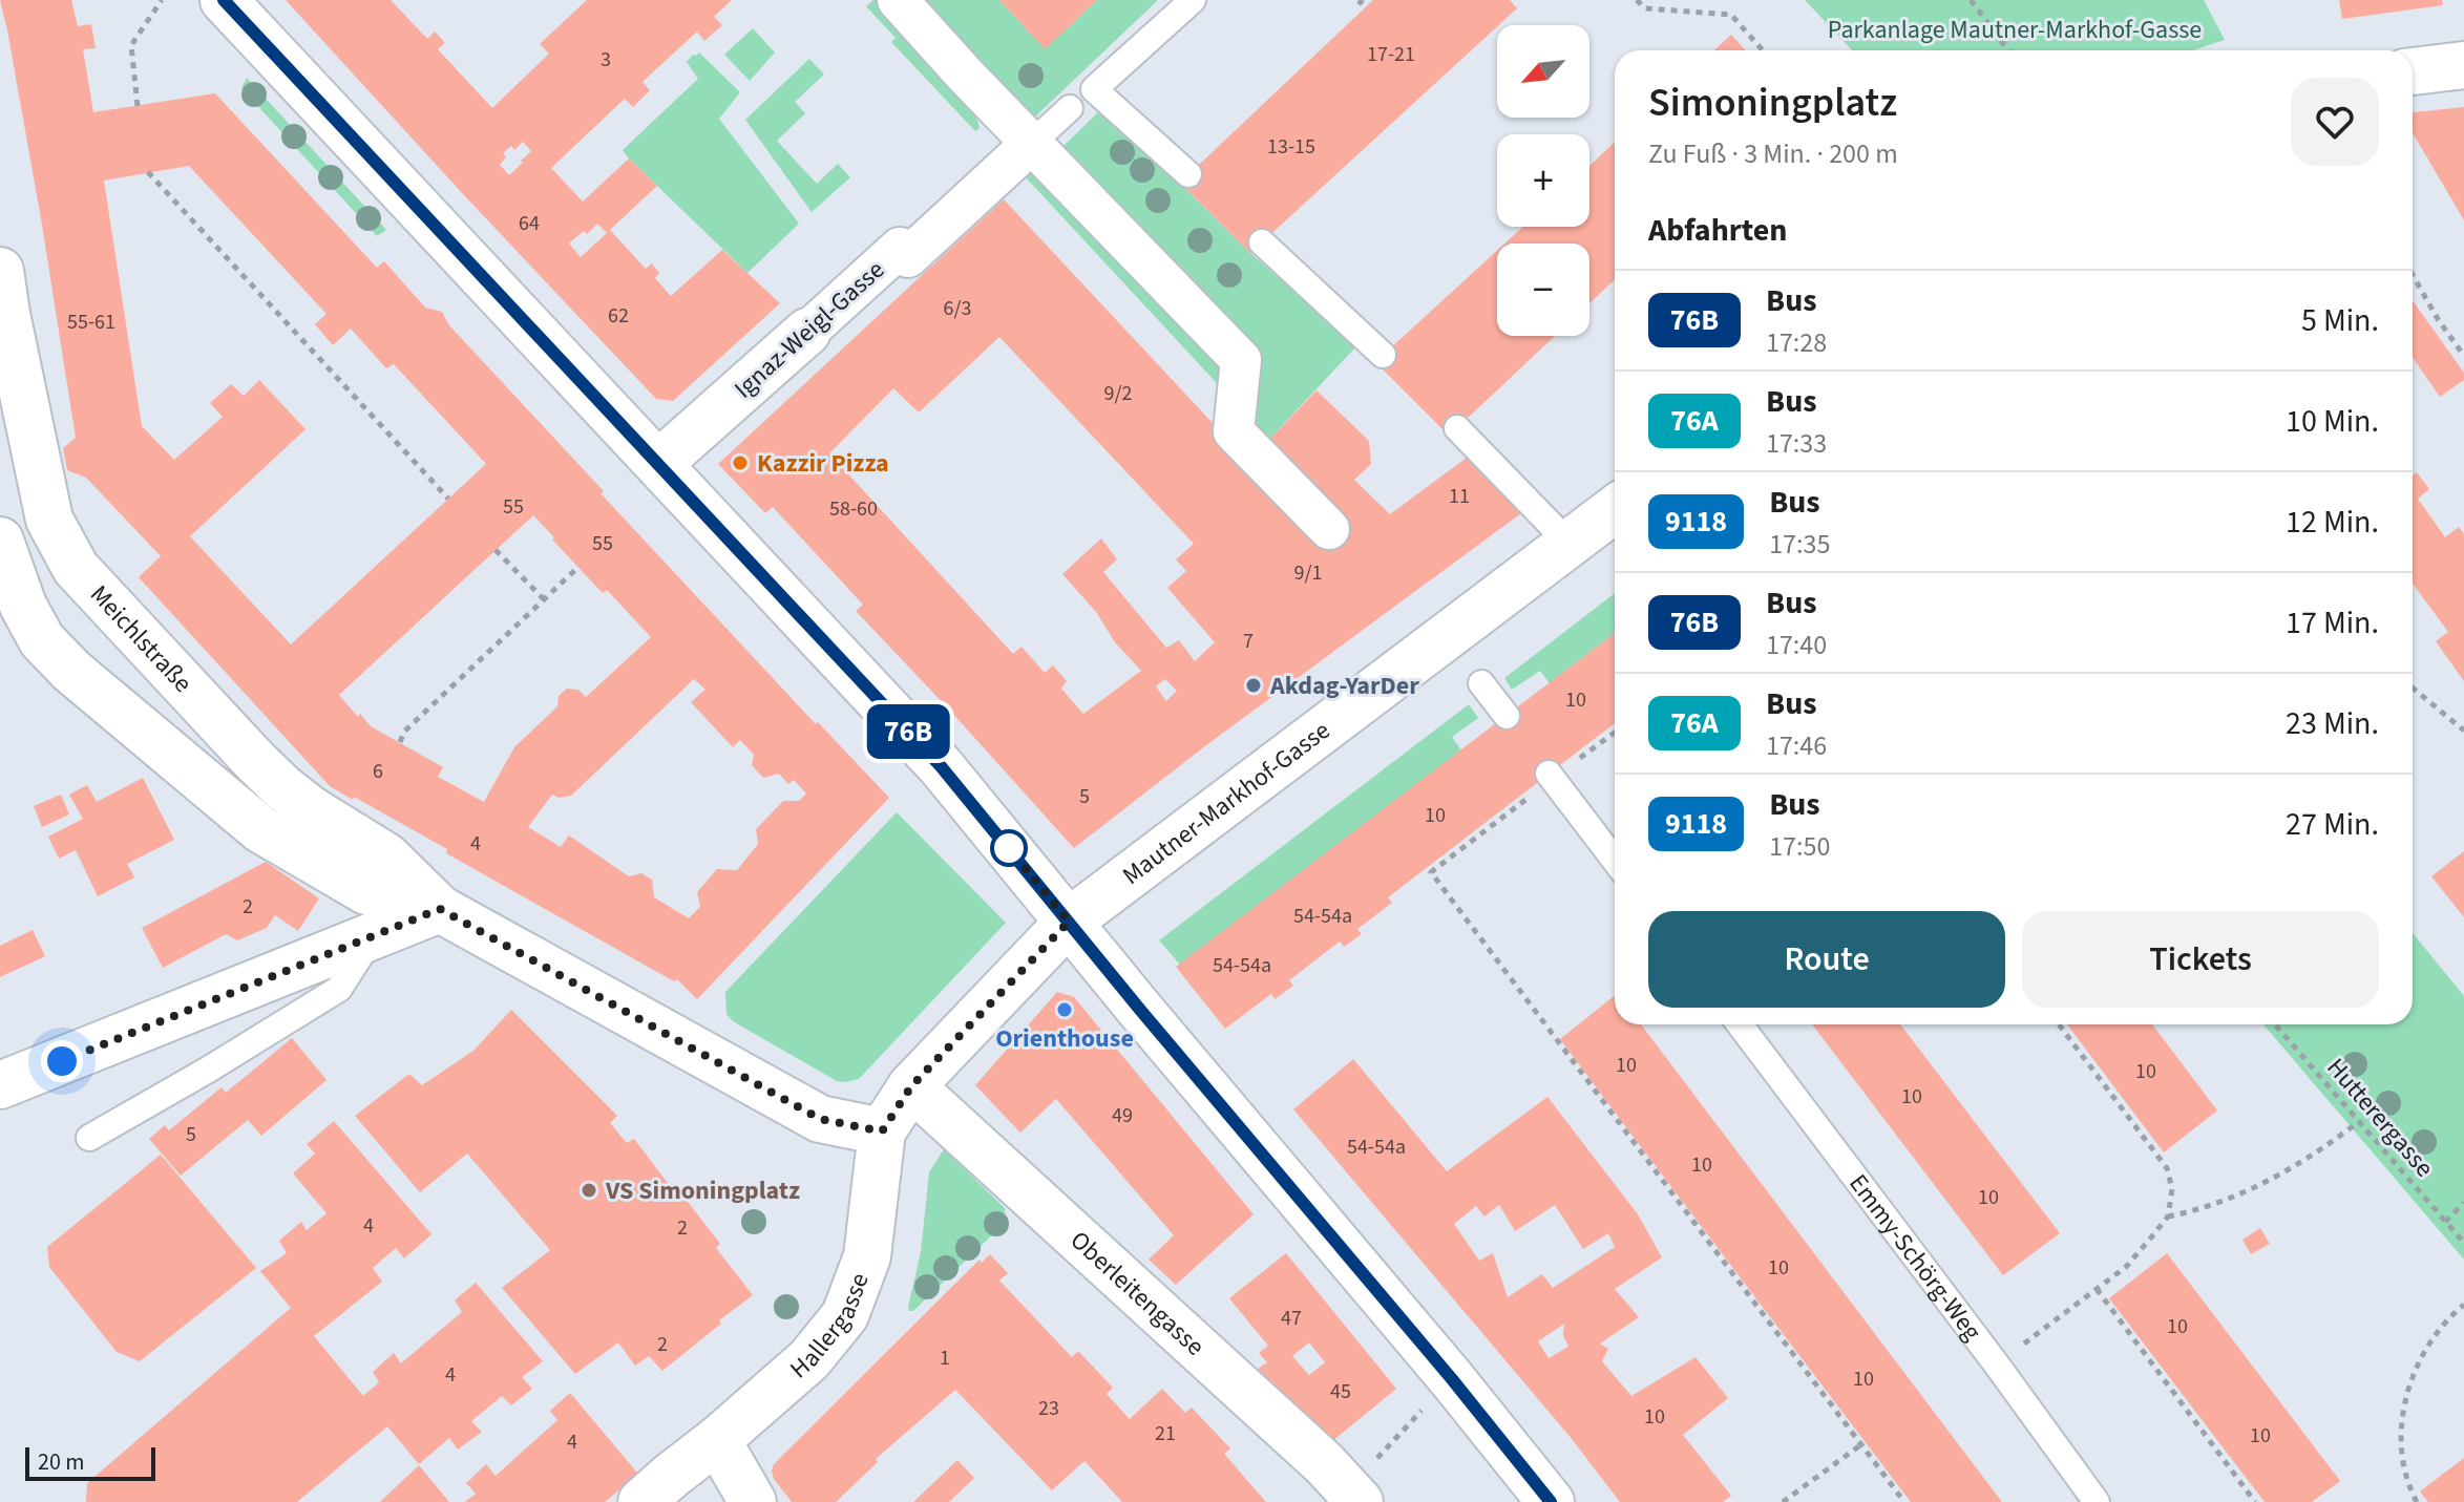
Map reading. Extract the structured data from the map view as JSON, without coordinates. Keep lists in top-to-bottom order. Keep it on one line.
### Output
{"streets":{"street":["Ignaz-Weigl-Gasse","Meichlstraße","Mautner-Markhof-Gasse","Oberleitengasse","Hallergasse"],"lane":["Emmy-Schörg-Weg"],"path":["Hutterergasse"]},"crossings":[["Meichlstraße","Hallergasse"],["Mautner-Markhof-Gasse","Oberleitengasse"],["Mautner-Markhof-Gasse","Hallergasse"],["Oberleitengasse","Hallergasse"]],"parks":["Parkanlage Mautner-Markhof-Gasse"],"places":["Kazzir Pizza","Akdag-YarDer","Orienthouse","VS Simoningplatz"],"lines":["bus line 76B"],"house_numbers":["17-21","3","13-15","64","6/3","62","55-61","9/2","11","55","58-60","55","9/1","7","10","6","5","10","4","2","54-54a","54-54a","10","10","10","49","5","54-54a","10","10","4","2","10","47","10","2","1","4","10","45","23","10","21","10","4"],"scale_bar":"20 m","north":"bottom left","page":{"on_map":"76B","map_buttons":["+","−"],"heading":[["Simoningplatz","Zu Fuß · 3 Min. · 200 m"],"Abfahrten"],"list":[{"mark":"76B","name":"Bus","note":"17:28","value":"5 Min."},{"mark":"76A","name":"Bus","note":"17:33","value":"10 Min."},{"mark":"9118","name":"Bus","note":"17:35","value":"12 Min."},{"mark":"76B","name":"Bus","note":"17:40","value":"17 Min."},{"mark":"76A","name":"Bus","note":"17:46","value":"23 Min."},{"mark":"9118","name":"Bus","note":"17:50","value":"27 Min."}],"buttons":["Route","Tickets"],"scale":"20 m"}}
